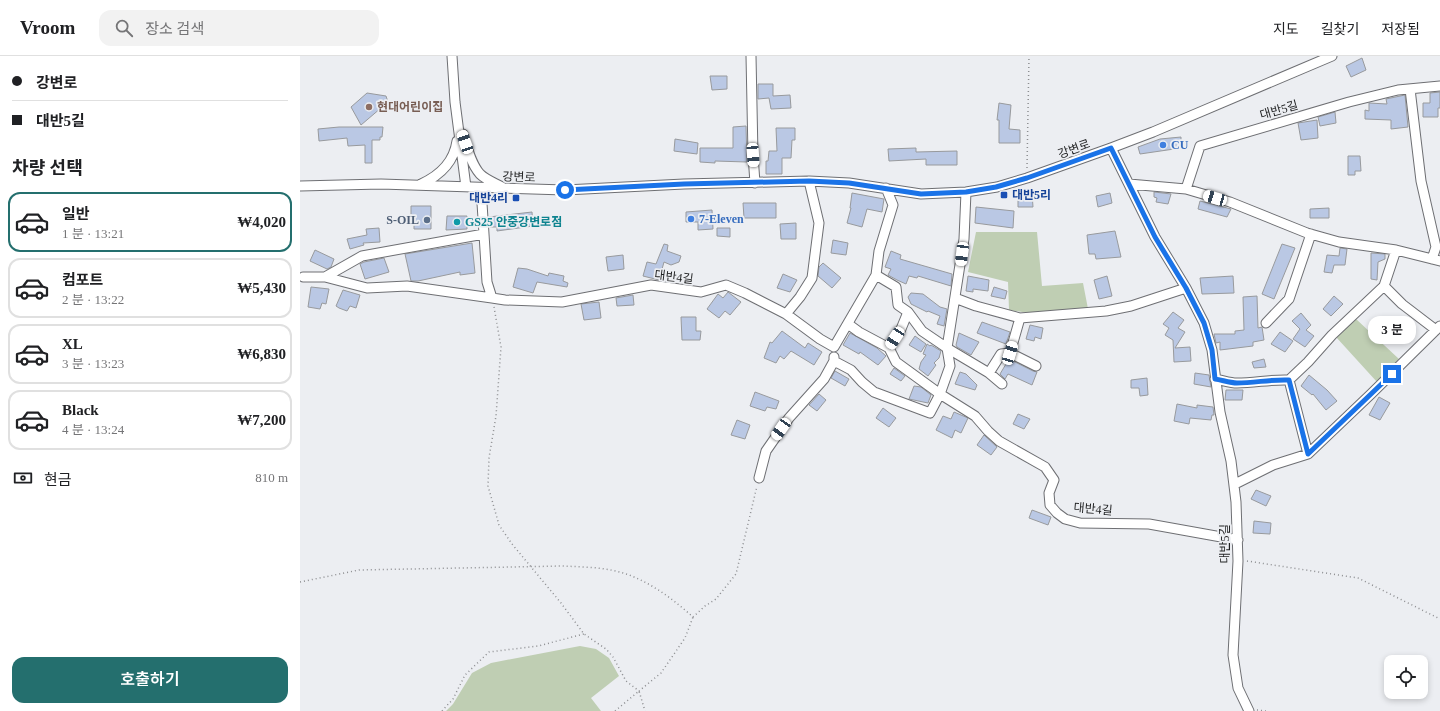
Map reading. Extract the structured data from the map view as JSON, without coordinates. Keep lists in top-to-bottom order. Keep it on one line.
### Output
{"streets":{"street":["대반5길","강변로","대반4길"]},"crossings":[["대반5길","강변로"],["대반5길","대반4길"]],"places":{"other":["현대어린이집","CU","7-Eleven","S-OIL","GS25 안중강변로점"],"transit":["대반5리","대반4리"]},"page":{"header":"Vroom","search":"장소 검색","nav":["지도","길찾기","저장됨"],"banner":["강변로","대반5길"],"heading":"차량 선택","list":[{"name":"일반","note":"1 분 · 13:21","value":"₩4,020"},{"name":"컴포트","note":"2 분 · 13:22","value":"₩5,430"},{"name":"XL","note":"3 분 · 13:23","value":"₩6,830"},{"name":"Black","note":"4 분 · 13:24","value":"₩7,200"}],"bubble":"3 분","pay":["현금","810 m"],"buttons":"호출하기"}}
